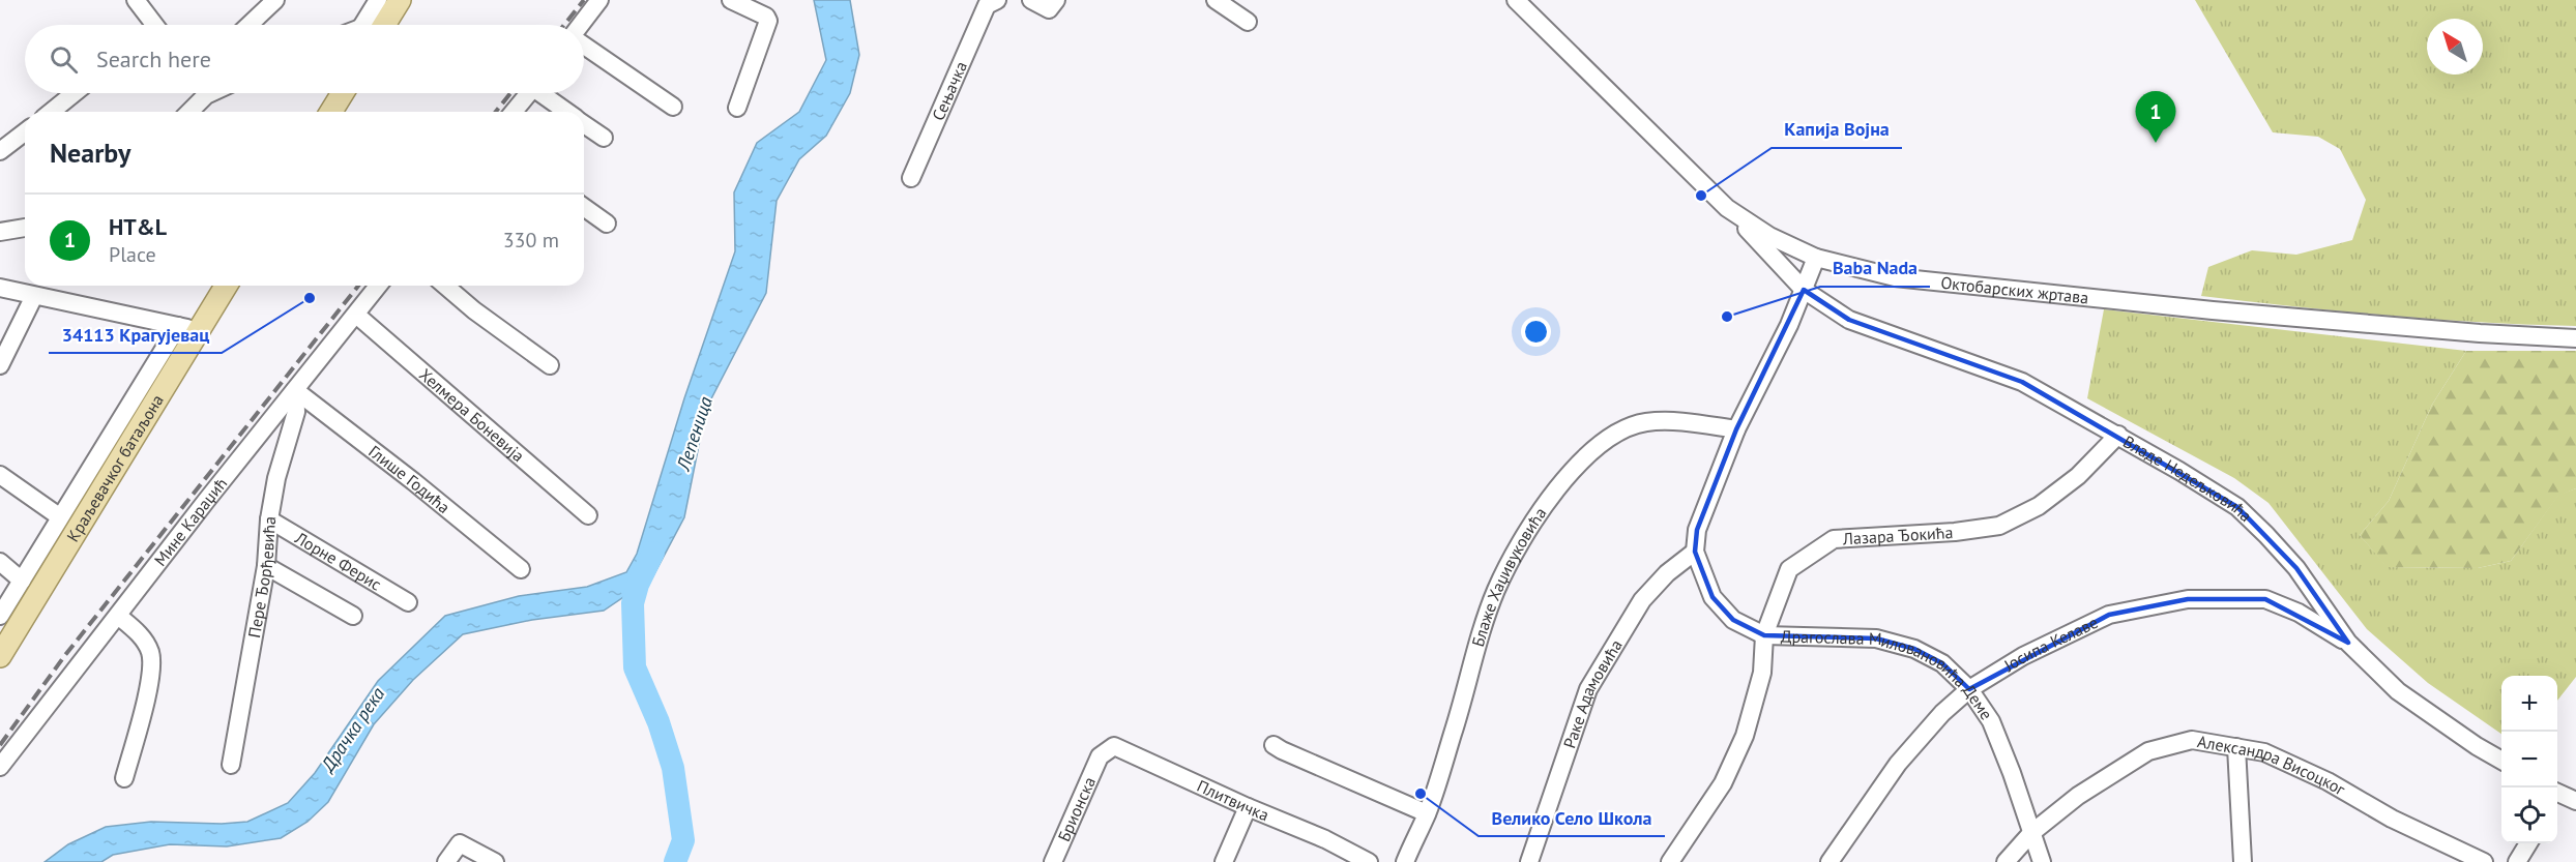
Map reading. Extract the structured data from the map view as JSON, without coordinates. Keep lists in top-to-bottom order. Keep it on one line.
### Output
{"streets":{"main road":["Краљевачког батаљона"],"street":["Сењачка","Октобарских жртава","Хелмера Боневија","Глише Годића","Владе Недељковића","Мине Караџић","Лазара Ђокића","Лорне Ферис","Пере Ђорђевића","Блаже Хаџивуковића","Јосипа Келаве","Драгослава Миловановића Деме","Раке Адамовића","Александра Висоцког","Плитвичка","Брионска"]},"crossings":[["Октобарских жртава","Владе Недељковића"],["Хелмера Боневија","Мине Караџић"],["Глише Годића","Мине Караџић"],["Глише Годића","Пере Ђорђевића"],["Владе Недељковића","Лазара Ђокића"],["Владе Недељковића","Јосипа Келаве"],["Мине Караџић","Пере Ђорђевића"],["Лазара Ђокића","Драгослава Миловановића Деме"],["Лорне Ферис","Пере Ђорђевића"],["Јосипа Келаве","Драгослава Миловановића Деме"],["Драгослава Миловановића Деме","Раке Адамовића"],["Драгослава Миловановића Деме","Александра Висоцког"],["Плитвичка","Брионска"]],"water":["Лепеница","Драчка река"],"places":["Капија Војна","34113 Крагујевац","Baba Nada","Велико Село Школа"],"north":"top left","page":{"search":"Search here","pins":"1","heading":"Nearby","list":[{"mark":"1","name":"HT&L","note":"Place","value":"330 m"}],"map_buttons":["+","−"]}}
